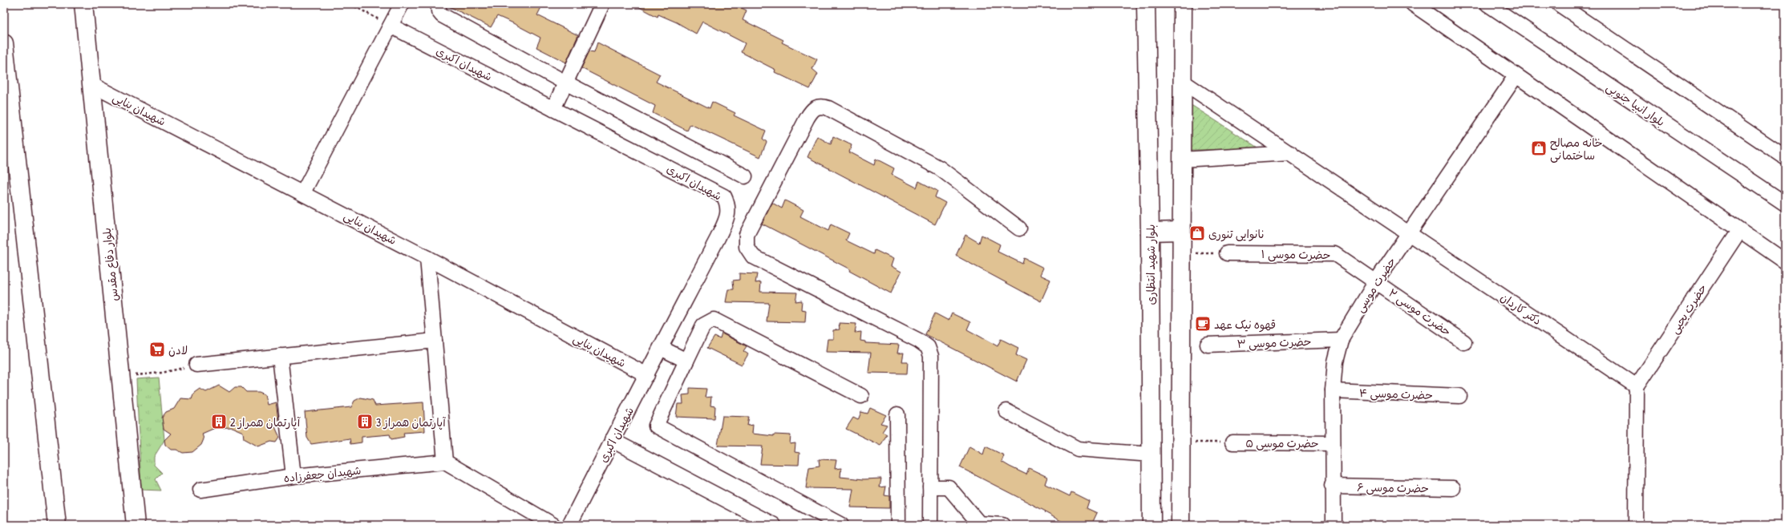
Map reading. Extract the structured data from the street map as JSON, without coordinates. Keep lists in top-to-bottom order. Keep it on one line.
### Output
{"streets":{"main road":["بلوار دفاع مقدس","بلوار شهید انتظاری"],"street":["شهیدان اکبری","بلوار انبیا جنوبی","شهیدان بنایی","حضرت موسی ۱","حضرت موسی","دکتر کاردان","حضرت یحیی","حضرت موسی ۲","حضرت موسی ۳","حضرت موسی ۴","حضرت موسی ۵","شهیدان جعفرزاده","حضرت موسی ۶"]},"crossings":[["شهیدان اکبری","شهیدان بنایی"],["شهیدان بنایی","بلوار دفاع مقدس"],["حضرت موسی ۱","حضرت موسی"],["حضرت موسی ۱","حضرت موسی ۲"],["حضرت موسی","دکتر کاردان"],["حضرت موسی","حضرت موسی ۲"],["حضرت موسی","حضرت موسی ۳"],["حضرت موسی","حضرت موسی ۴"],["حضرت موسی","حضرت موسی ۵"],["حضرت موسی","حضرت موسی ۶"],["دکتر کاردان","حضرت یحیی"]],"places":{"shop":["خانه مصالح ساختمانی","نانوایی تنوری"],"cafe":["قهوه نیک عهد"],"supermarket":["لادن"],"building":["آپارتمان همراز 2","آپارتمان همراز 3"]}}
